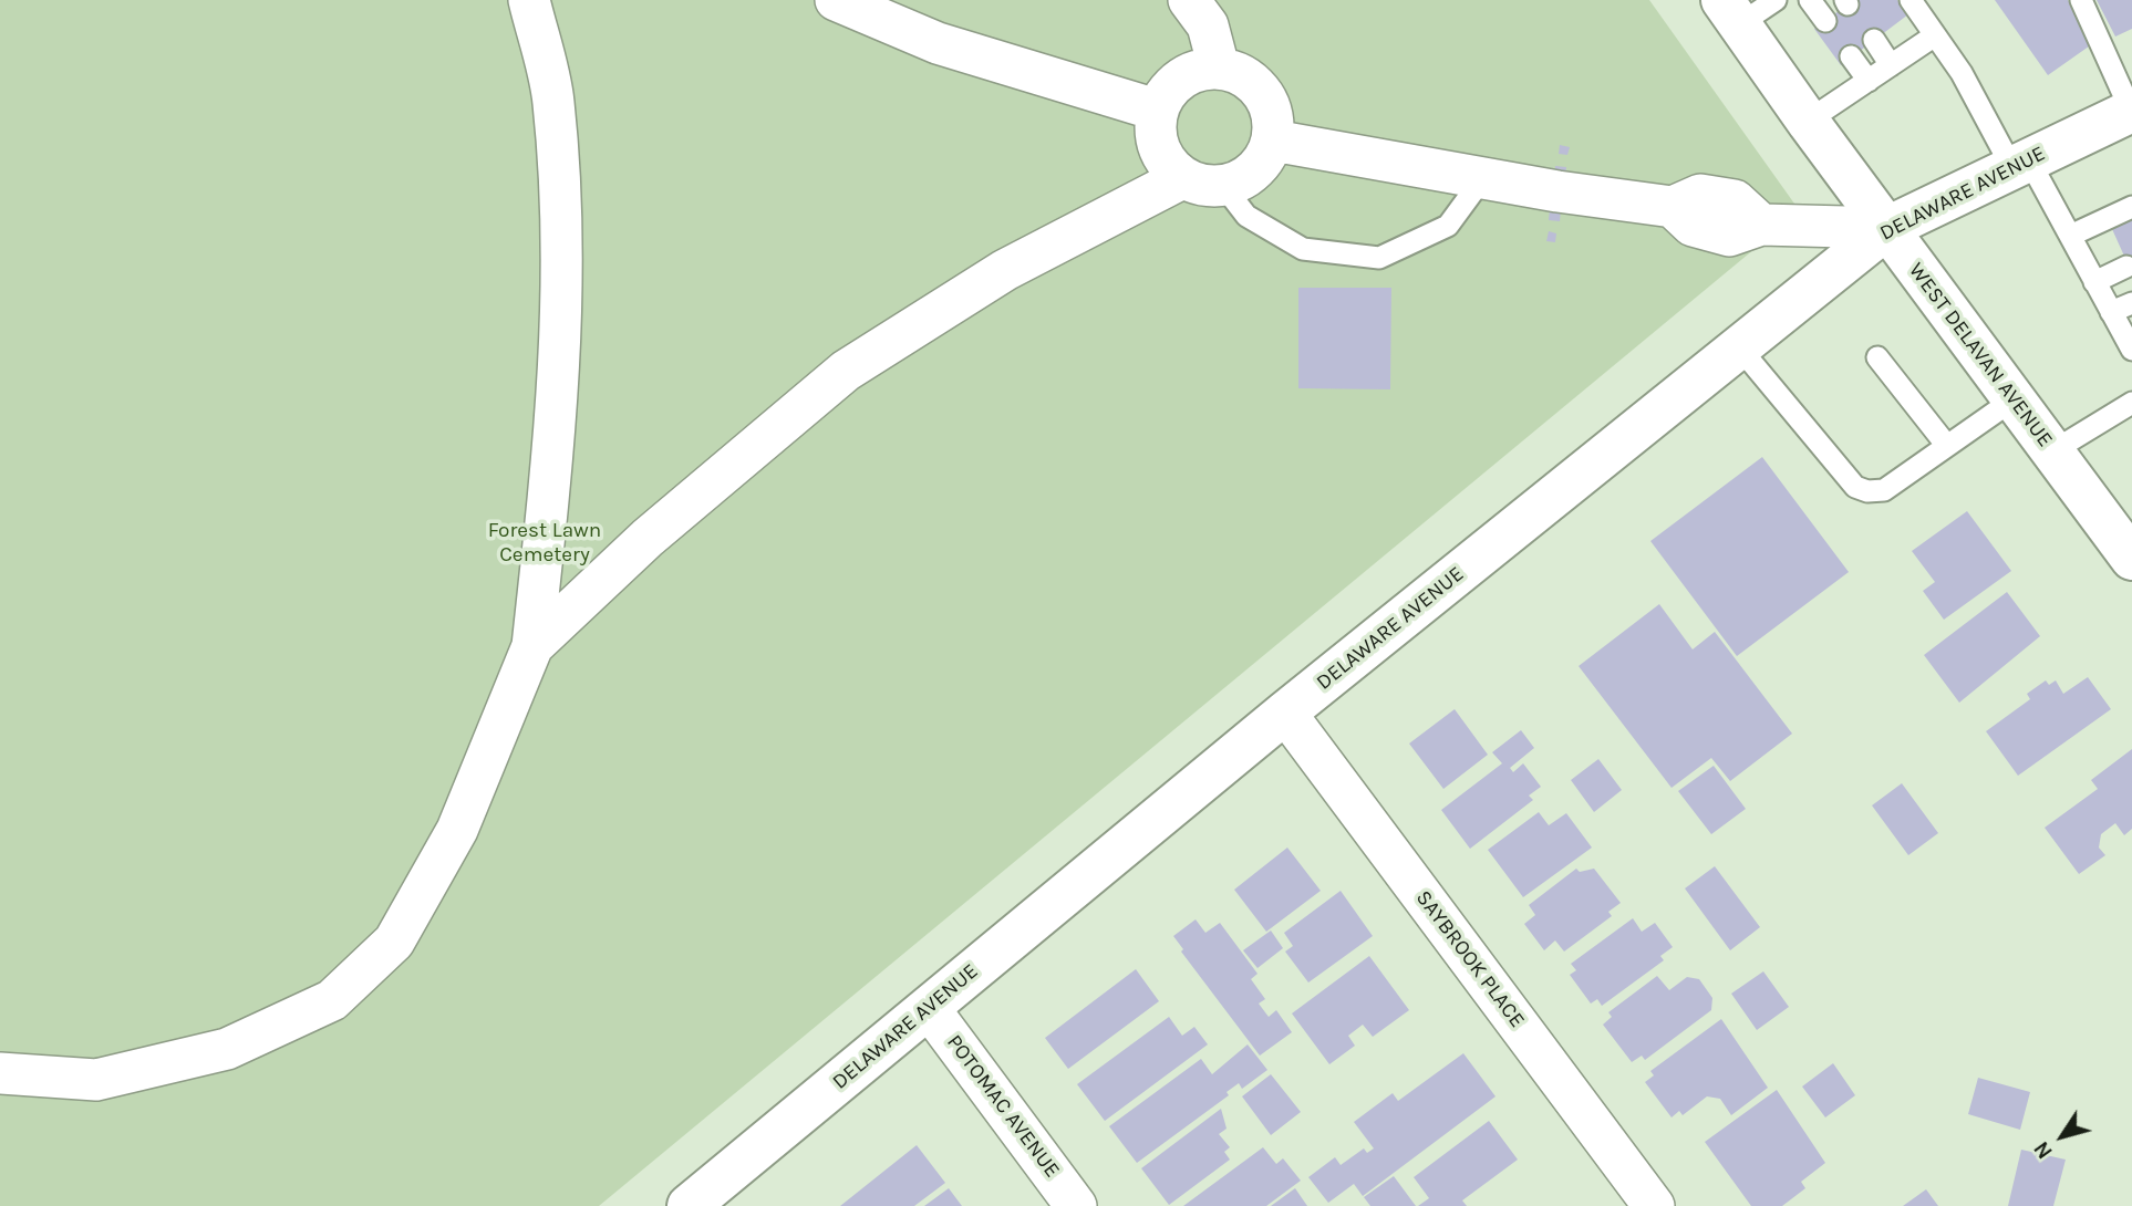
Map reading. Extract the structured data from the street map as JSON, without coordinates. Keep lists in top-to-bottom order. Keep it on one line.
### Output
{"streets":{"main road":["DELAWARE AVENUE","WEST DELAVAN AVENUE"],"street":["SAYBROOK PLACE","POTOMAC AVENUE"]},"crossings":[["DELAWARE AVENUE","WEST DELAVAN AVENUE"],["DELAWARE AVENUE","SAYBROOK PLACE"],["DELAWARE AVENUE","POTOMAC AVENUE"]],"parks":["Forest Lawn Cemetery"],"north":"bottom left"}
